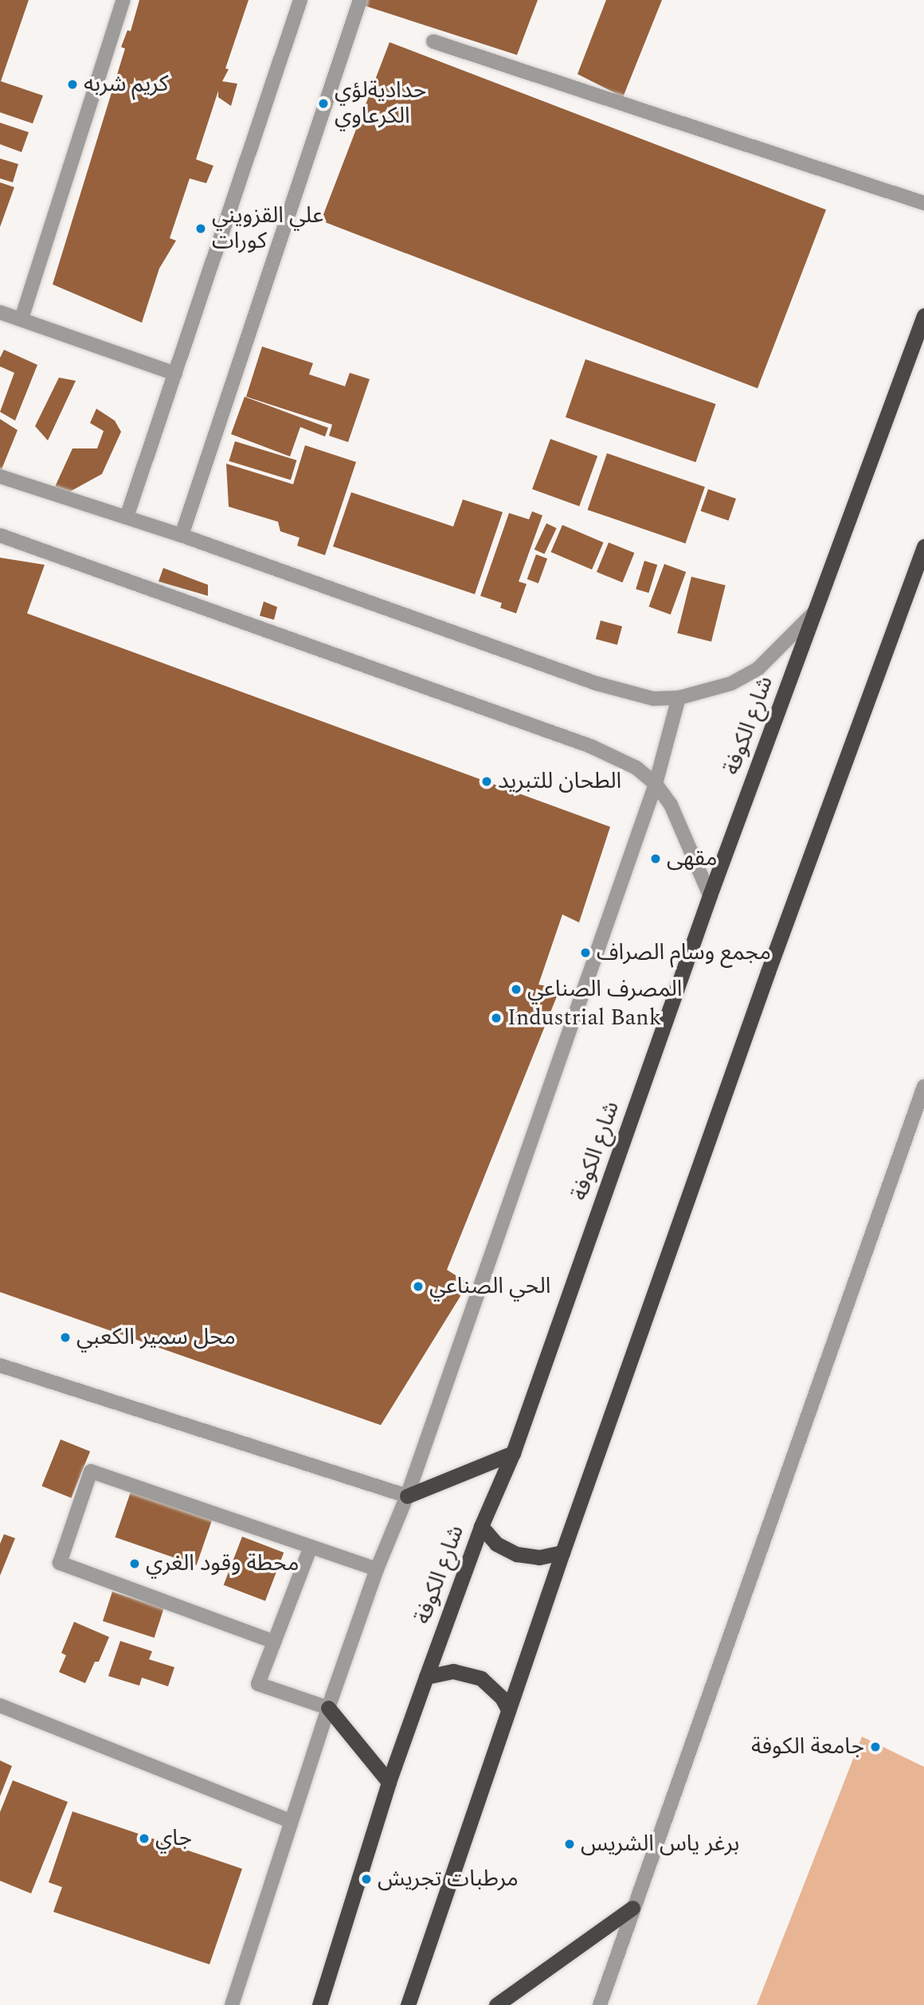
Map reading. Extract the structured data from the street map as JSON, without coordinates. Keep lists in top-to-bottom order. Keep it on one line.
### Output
{"streets":{"highway":["شارع الكوفة"]},"places":["كريم شربه","حداديةلؤي الكرعاوي","علي القزويني كورات","الطحان للتبريد","مقهى","مجمع وسام الصراف","المصرف الصناعي","Industrial Bank","الحي الصناعي","محل سمير الكعبي","محطة وقود الغري","جامعة الكوفة","جاي","برغر ياس الشريس","مرطبات تجريش"]}
